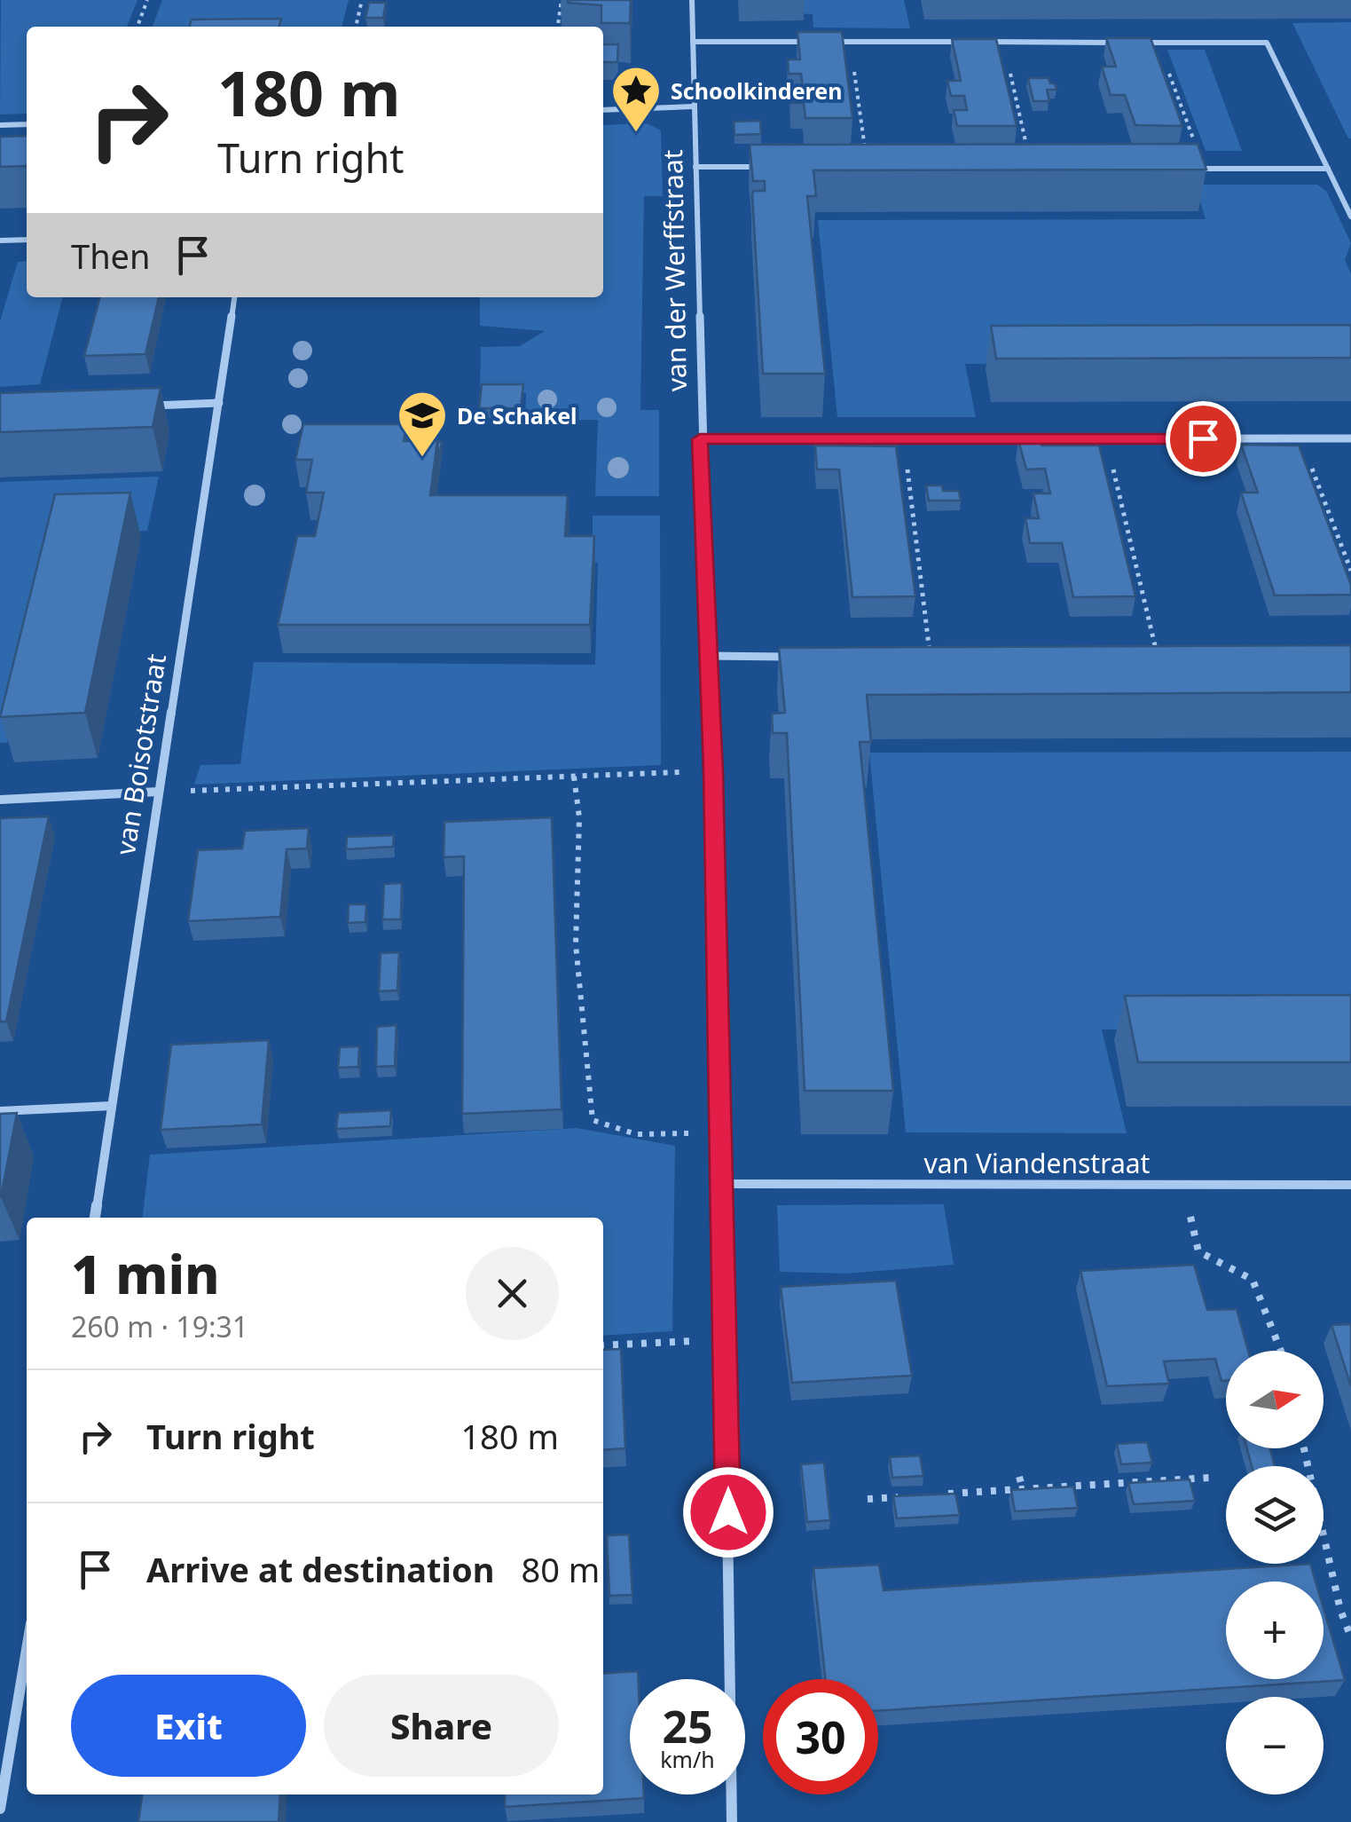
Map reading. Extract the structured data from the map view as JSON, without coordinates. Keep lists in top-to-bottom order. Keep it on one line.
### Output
{"streets":{"street":["van der Werffstraat","van Boisotstraat","van Viandenstraat"]},"crossings":[["van der Werffstraat","van Viandenstraat"]],"places":{"place":["Schoolkinderen"],"school or university":["De Schakel"]},"north":"right","page":{"turn":["180 m","Turn right"],"then":"Then","heading":["1 min","260 m · 19:31"],"map_buttons":["+","−"],"list":[{"name":"Turn right","value":"180 m"},{"name":"Arrive at destination","value":"80 m"}],"buttons":["Exit","Share"],"speed":"25 km/h","limit":"30"}}
